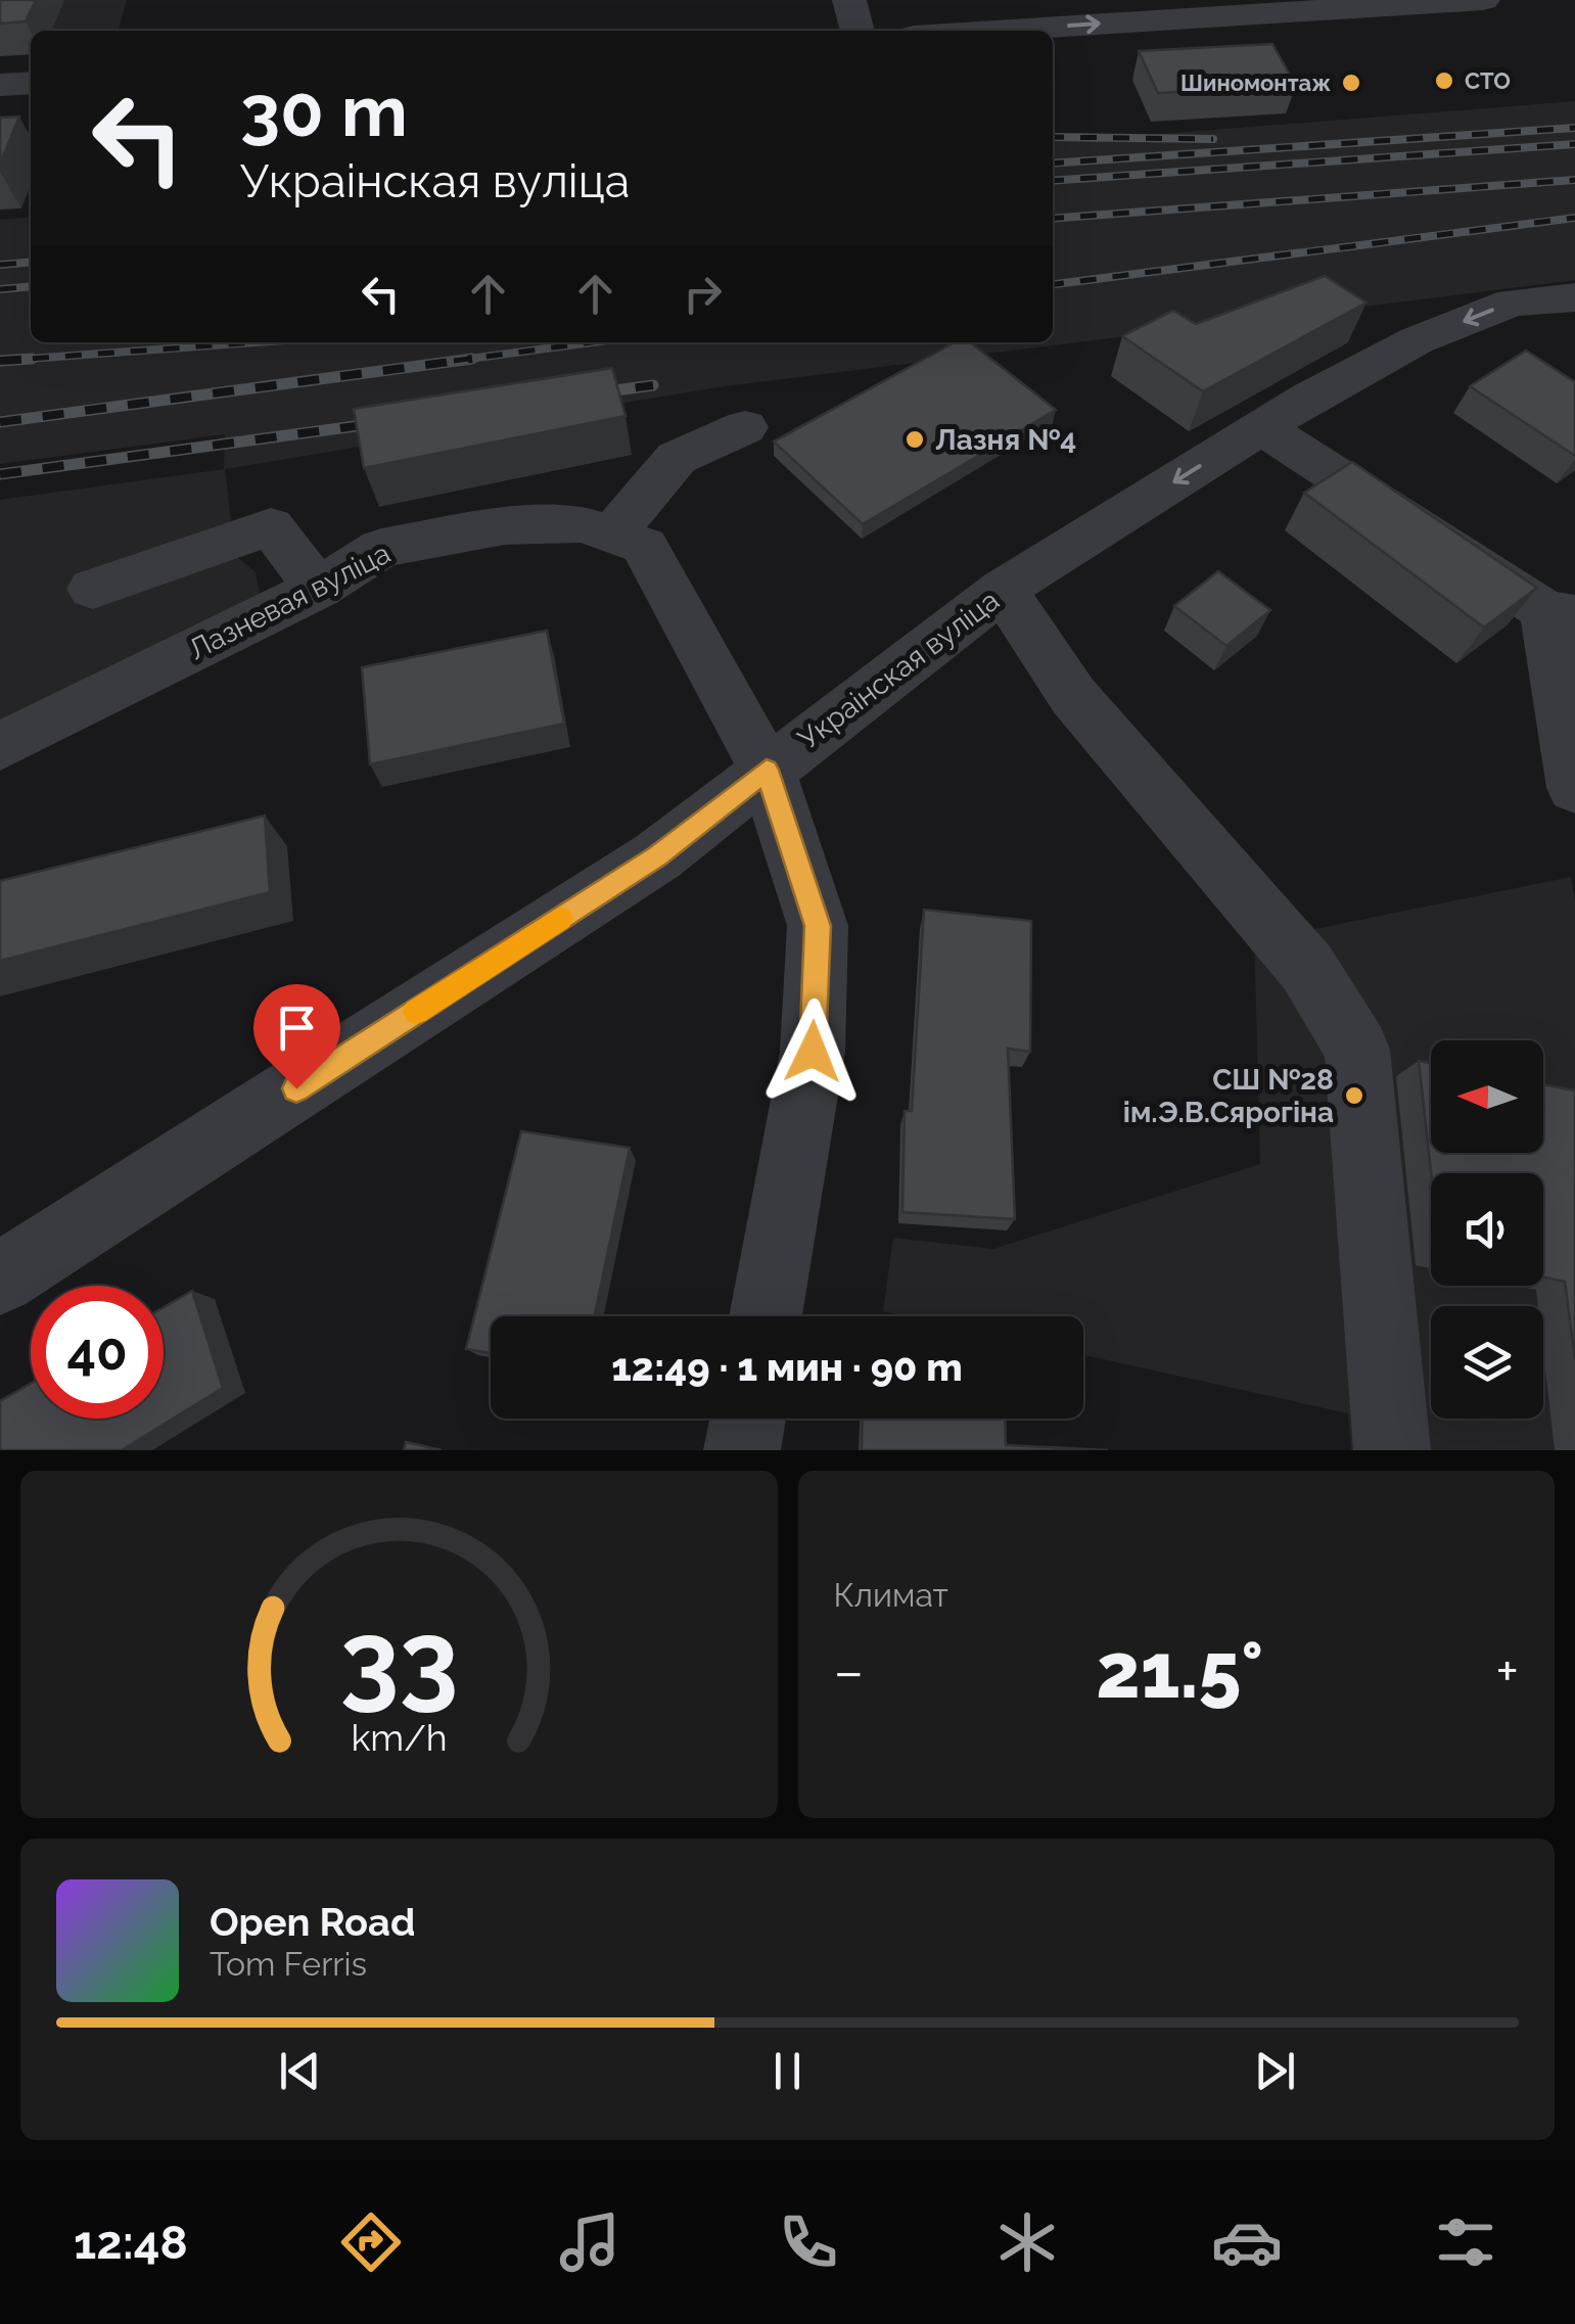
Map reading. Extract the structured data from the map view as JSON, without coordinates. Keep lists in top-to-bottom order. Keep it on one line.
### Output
{"streets":{"street":["Лазневая вуліца","Украінская вуліца"]},"crossings":[["Лазневая вуліца","Украінская вуліца"]],"places":["СТО","Шиномонтаж","Лазня №4","СШ №28 ім.Э.В.Сярогіна"],"north":"left","page":{"turn":["30 m","Украінская вуліца"],"limit":"40","trip":"12:49 · 1 мин · 90 m","tile":"Климат","heat":["−","21.5°","+"],"song":["Open Road","Tom Ferris"],"tabs":"12:48","gauge":["33","km/h"]}}
